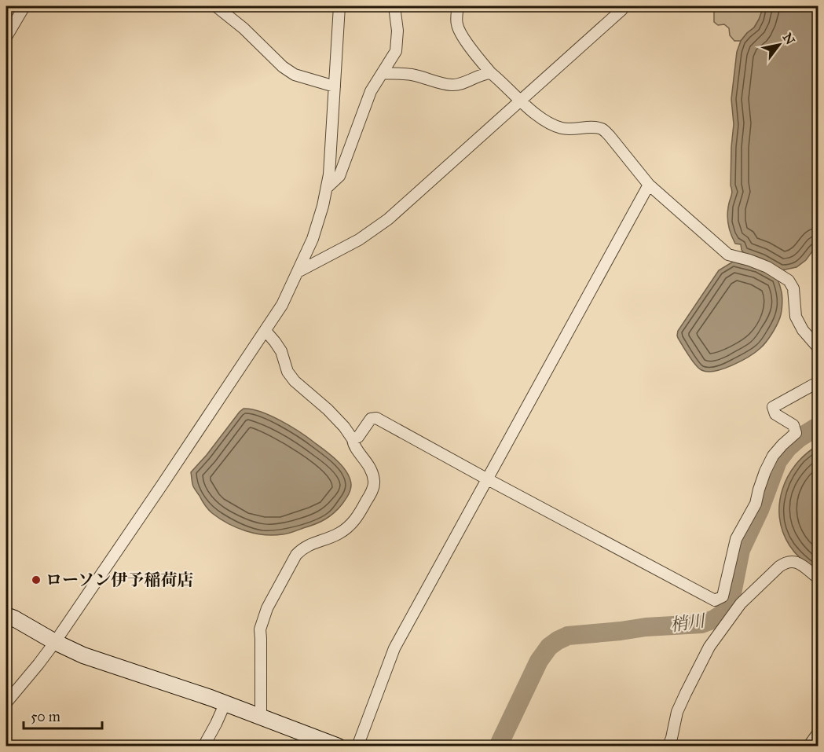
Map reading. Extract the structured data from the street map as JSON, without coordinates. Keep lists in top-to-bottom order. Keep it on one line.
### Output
{"water":["梢川"],"places":["ローソン伊予稲荷店"],"scale_bar":"50 m","north":"top right"}
